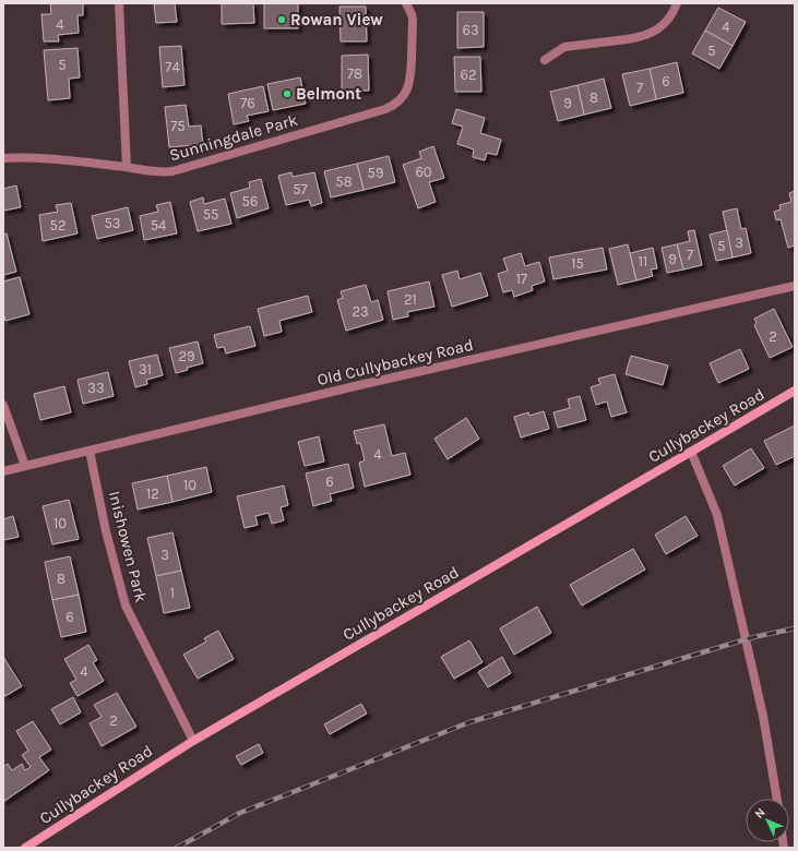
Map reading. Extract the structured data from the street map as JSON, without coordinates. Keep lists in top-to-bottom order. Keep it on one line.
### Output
{"streets":{"main road":["Cullybackey Road"],"street":["Sunningdale Park","Old Cullybackey Road","Inishowen Park"]},"crossings":[["Old Cullybackey Road","Inishowen Park"],["Cullybackey Road","Inishowen Park"]],"places":["Rowan View","Belmont"],"house_numbers":["4","4","63","5","5","74","78","62","6","7","8","76","9","75","60","59","58","57","56","55","53","52","54","3","5","7","9","11","15","17","21","23","2","29","31","33","4","6","10","12","10","3","8","1","6","4","2"],"north":"top left"}
